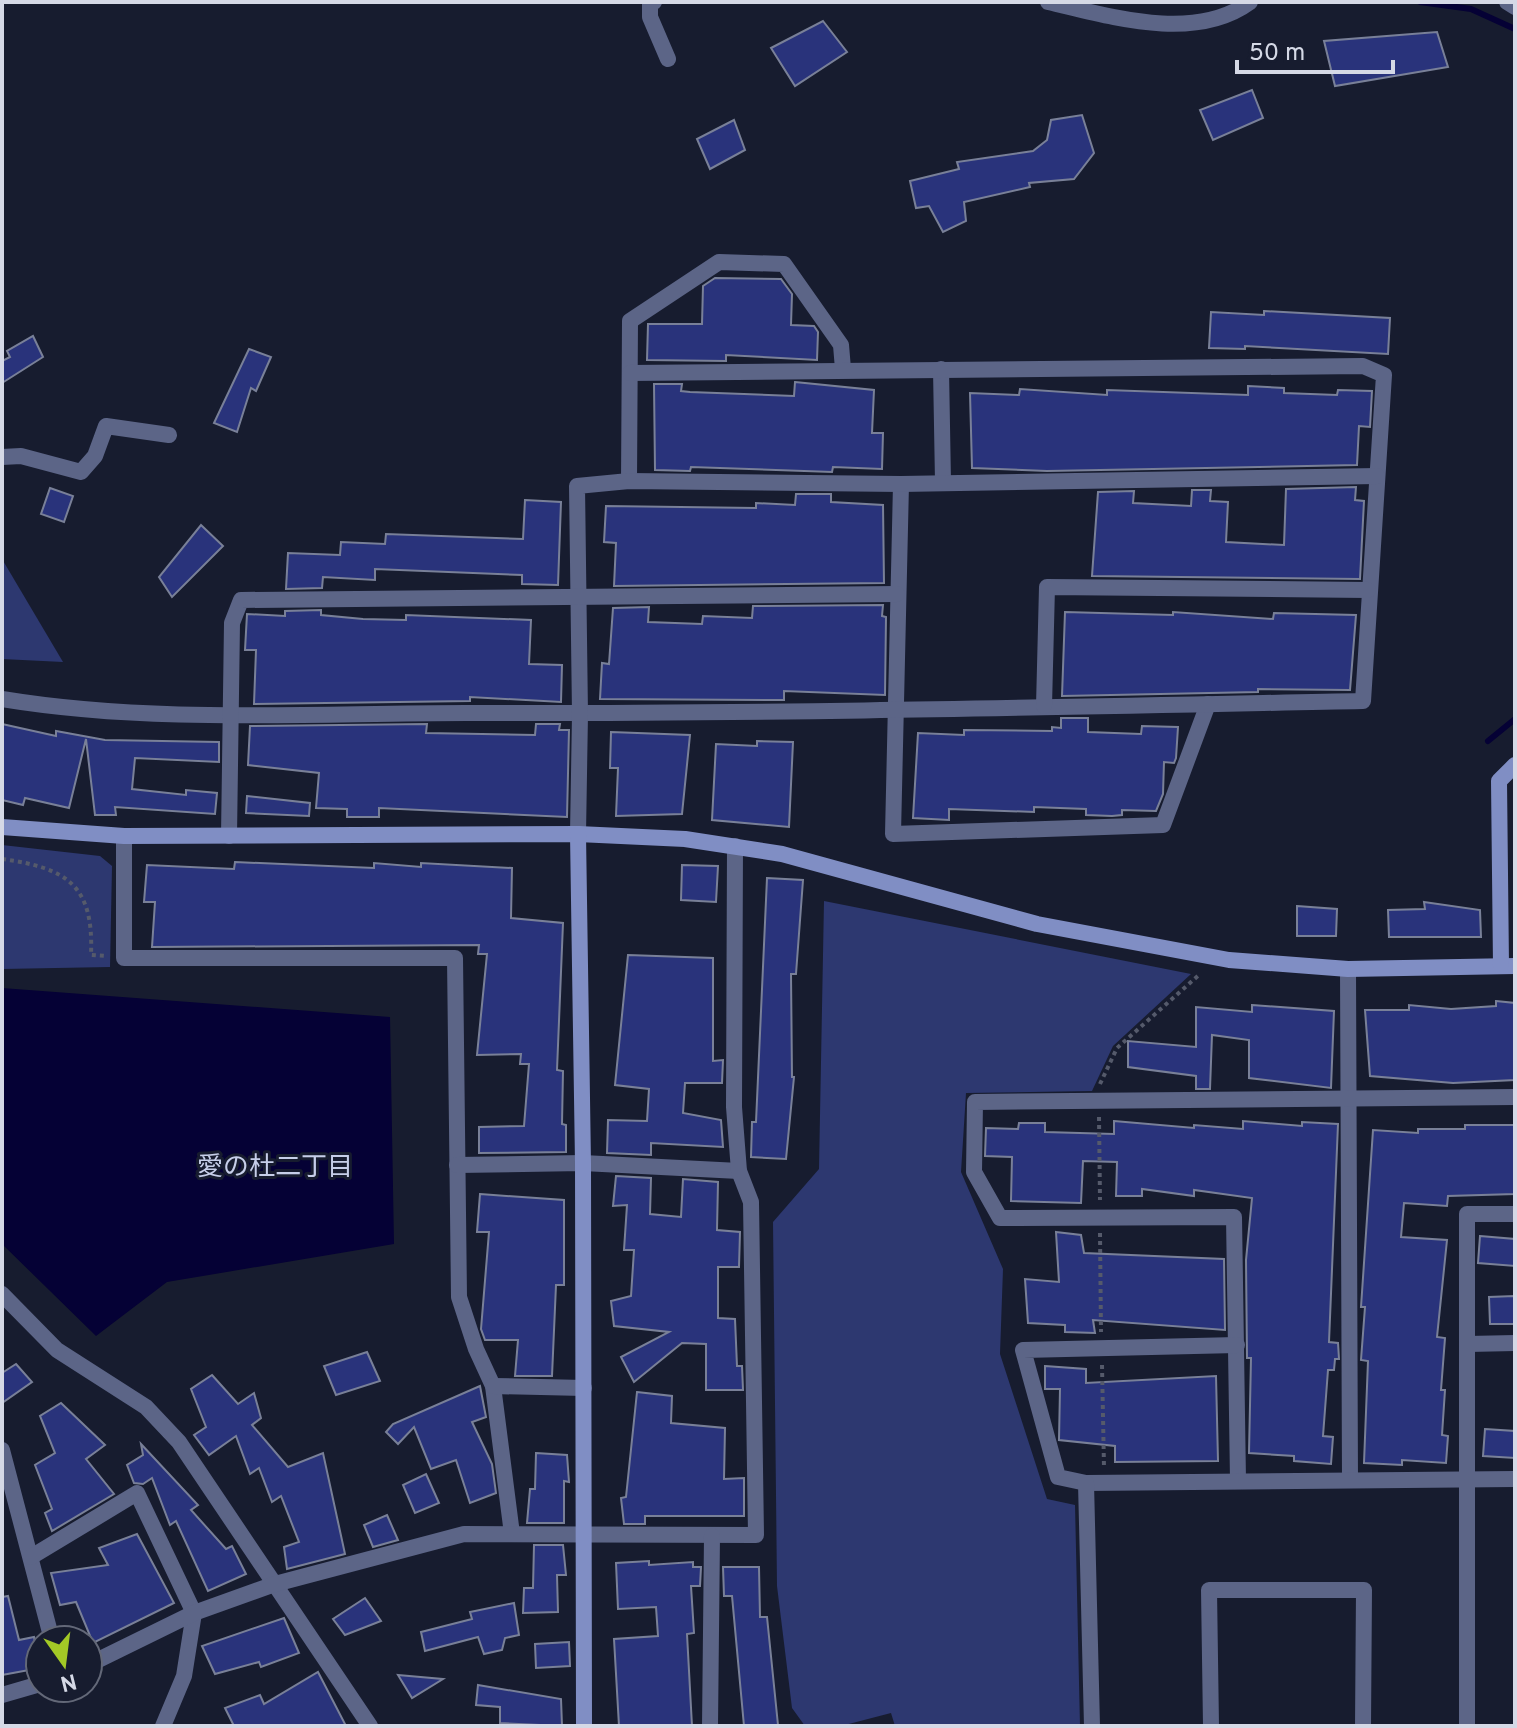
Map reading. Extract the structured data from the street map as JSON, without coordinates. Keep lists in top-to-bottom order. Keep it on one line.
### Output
{"districts":["愛の杜二丁目"],"scale_bar":"50 m","north":"bottom"}
